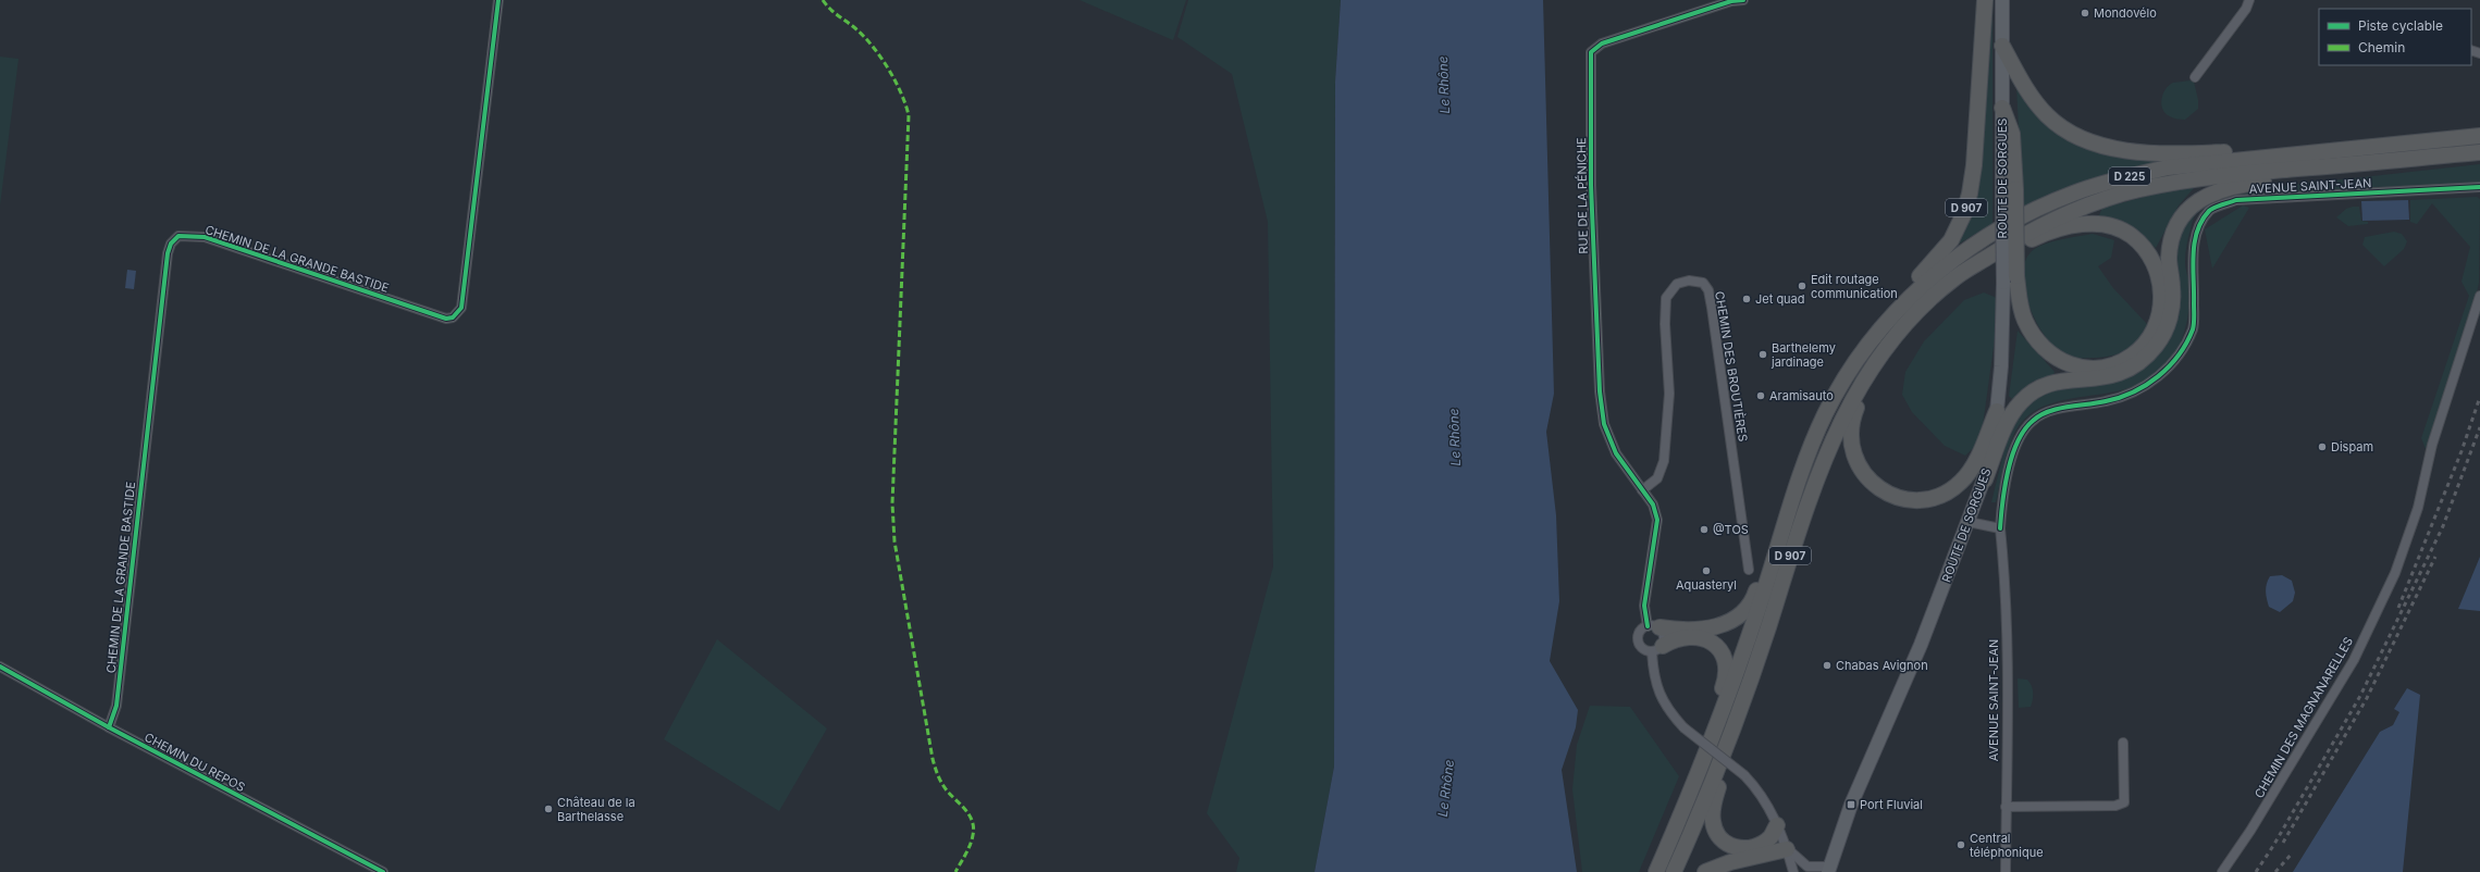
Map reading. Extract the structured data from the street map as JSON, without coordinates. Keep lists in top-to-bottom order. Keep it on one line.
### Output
{"streets":{"highway":["D 225","D 907"],"main road":["ROUTE DE SORGUES"],"street":["AVENUE SAINT-JEAN","RUE DE LA PÉNICHE","CHEMIN DE LA GRANDE BASTIDE","CHEMIN DES BROUTIÈRES","CHEMIN DES MAGNANARELLES","CHEMIN DU REPOS"]},"crossings":[["D 225","ROUTE DE SORGUES"],["D 225","D 907"],["ROUTE DE SORGUES","D 907"],["RUE DE LA PÉNICHE","CHEMIN DES BROUTIÈRES"],["CHEMIN DE LA GRANDE BASTIDE","CHEMIN DU REPOS"]],"water":["Le Rhône"],"places":{"other":["Mondovélo","Edit routage communication","Jet quad","Barthelemy jardinage","Aramisauto","Dispam","@TOS","Aquasteryl","Chabas Avignon","Château de la Barthelasse","Central téléphonique"],"transit":["Port Fluvial"]},"legend":["Piste cyclable","Chemin"]}
